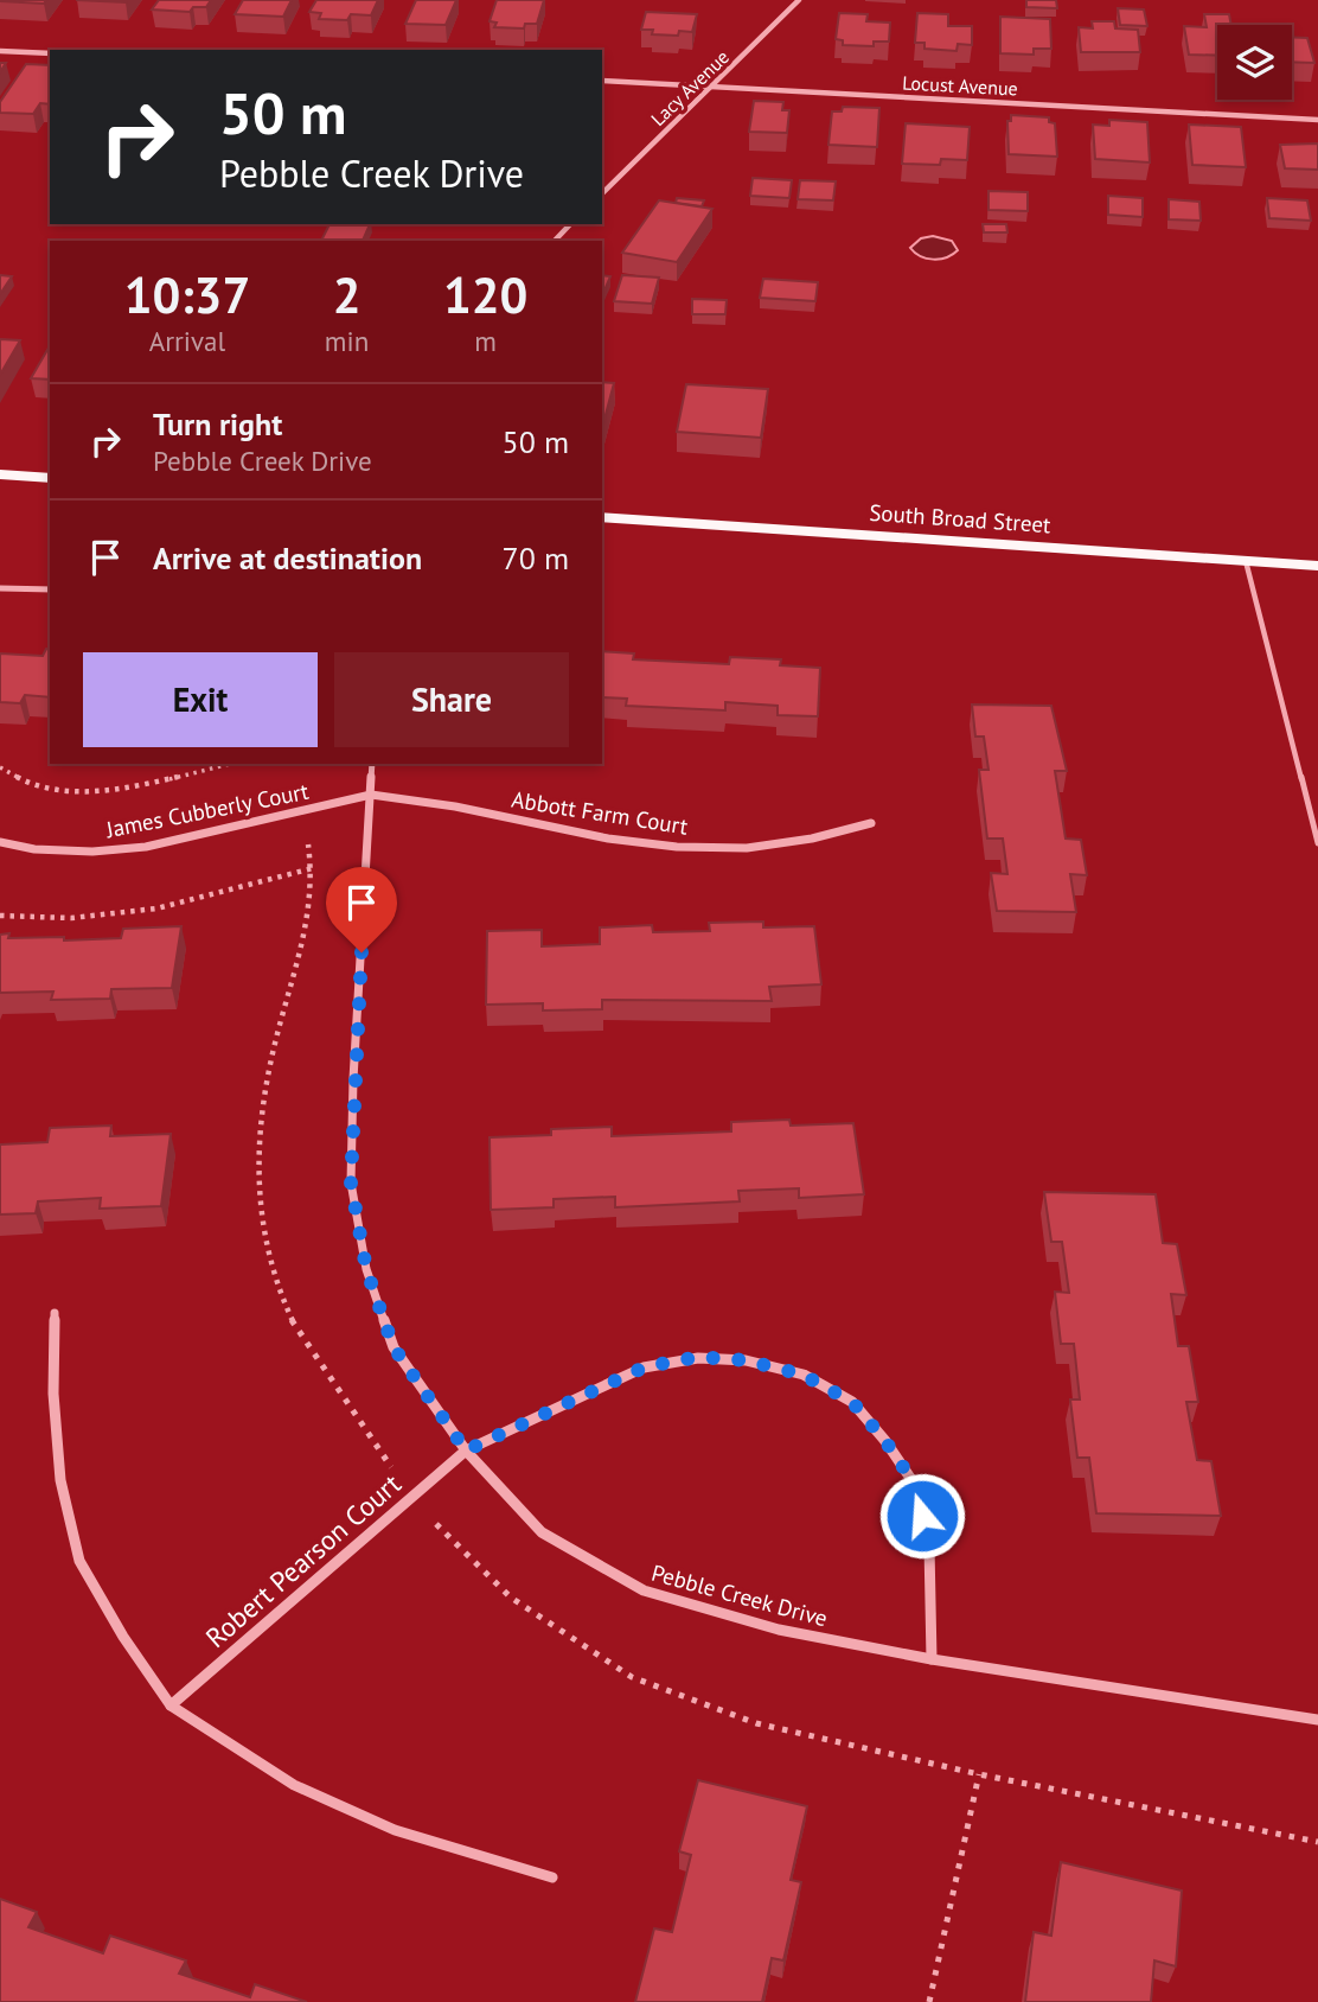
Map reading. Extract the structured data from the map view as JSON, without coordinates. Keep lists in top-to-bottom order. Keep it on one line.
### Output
{"streets":{"main road":["South Broad Street"],"street":["Locust Avenue","Lacy Avenue","James Cubberly Court","Abbott Farm Court","Robert Pearson Court","Pebble Creek Drive"]},"crossings":[["Locust Avenue","Lacy Avenue"],["James Cubberly Court","Abbott Farm Court"],["James Cubberly Court","Pebble Creek Drive"],["Abbott Farm Court","Pebble Creek Drive"],["Robert Pearson Court","Pebble Creek Drive"]],"page":{"turn":["50 m","Pebble Creek Drive"],"eta":["10:37","Arrival","2","min","120","m"],"list":[{"name":"Turn right","note":"Pebble Creek Drive","value":"50 m"},{"name":"Arrive at destination","value":"70 m"}],"buttons":["Exit","Share"]}}
